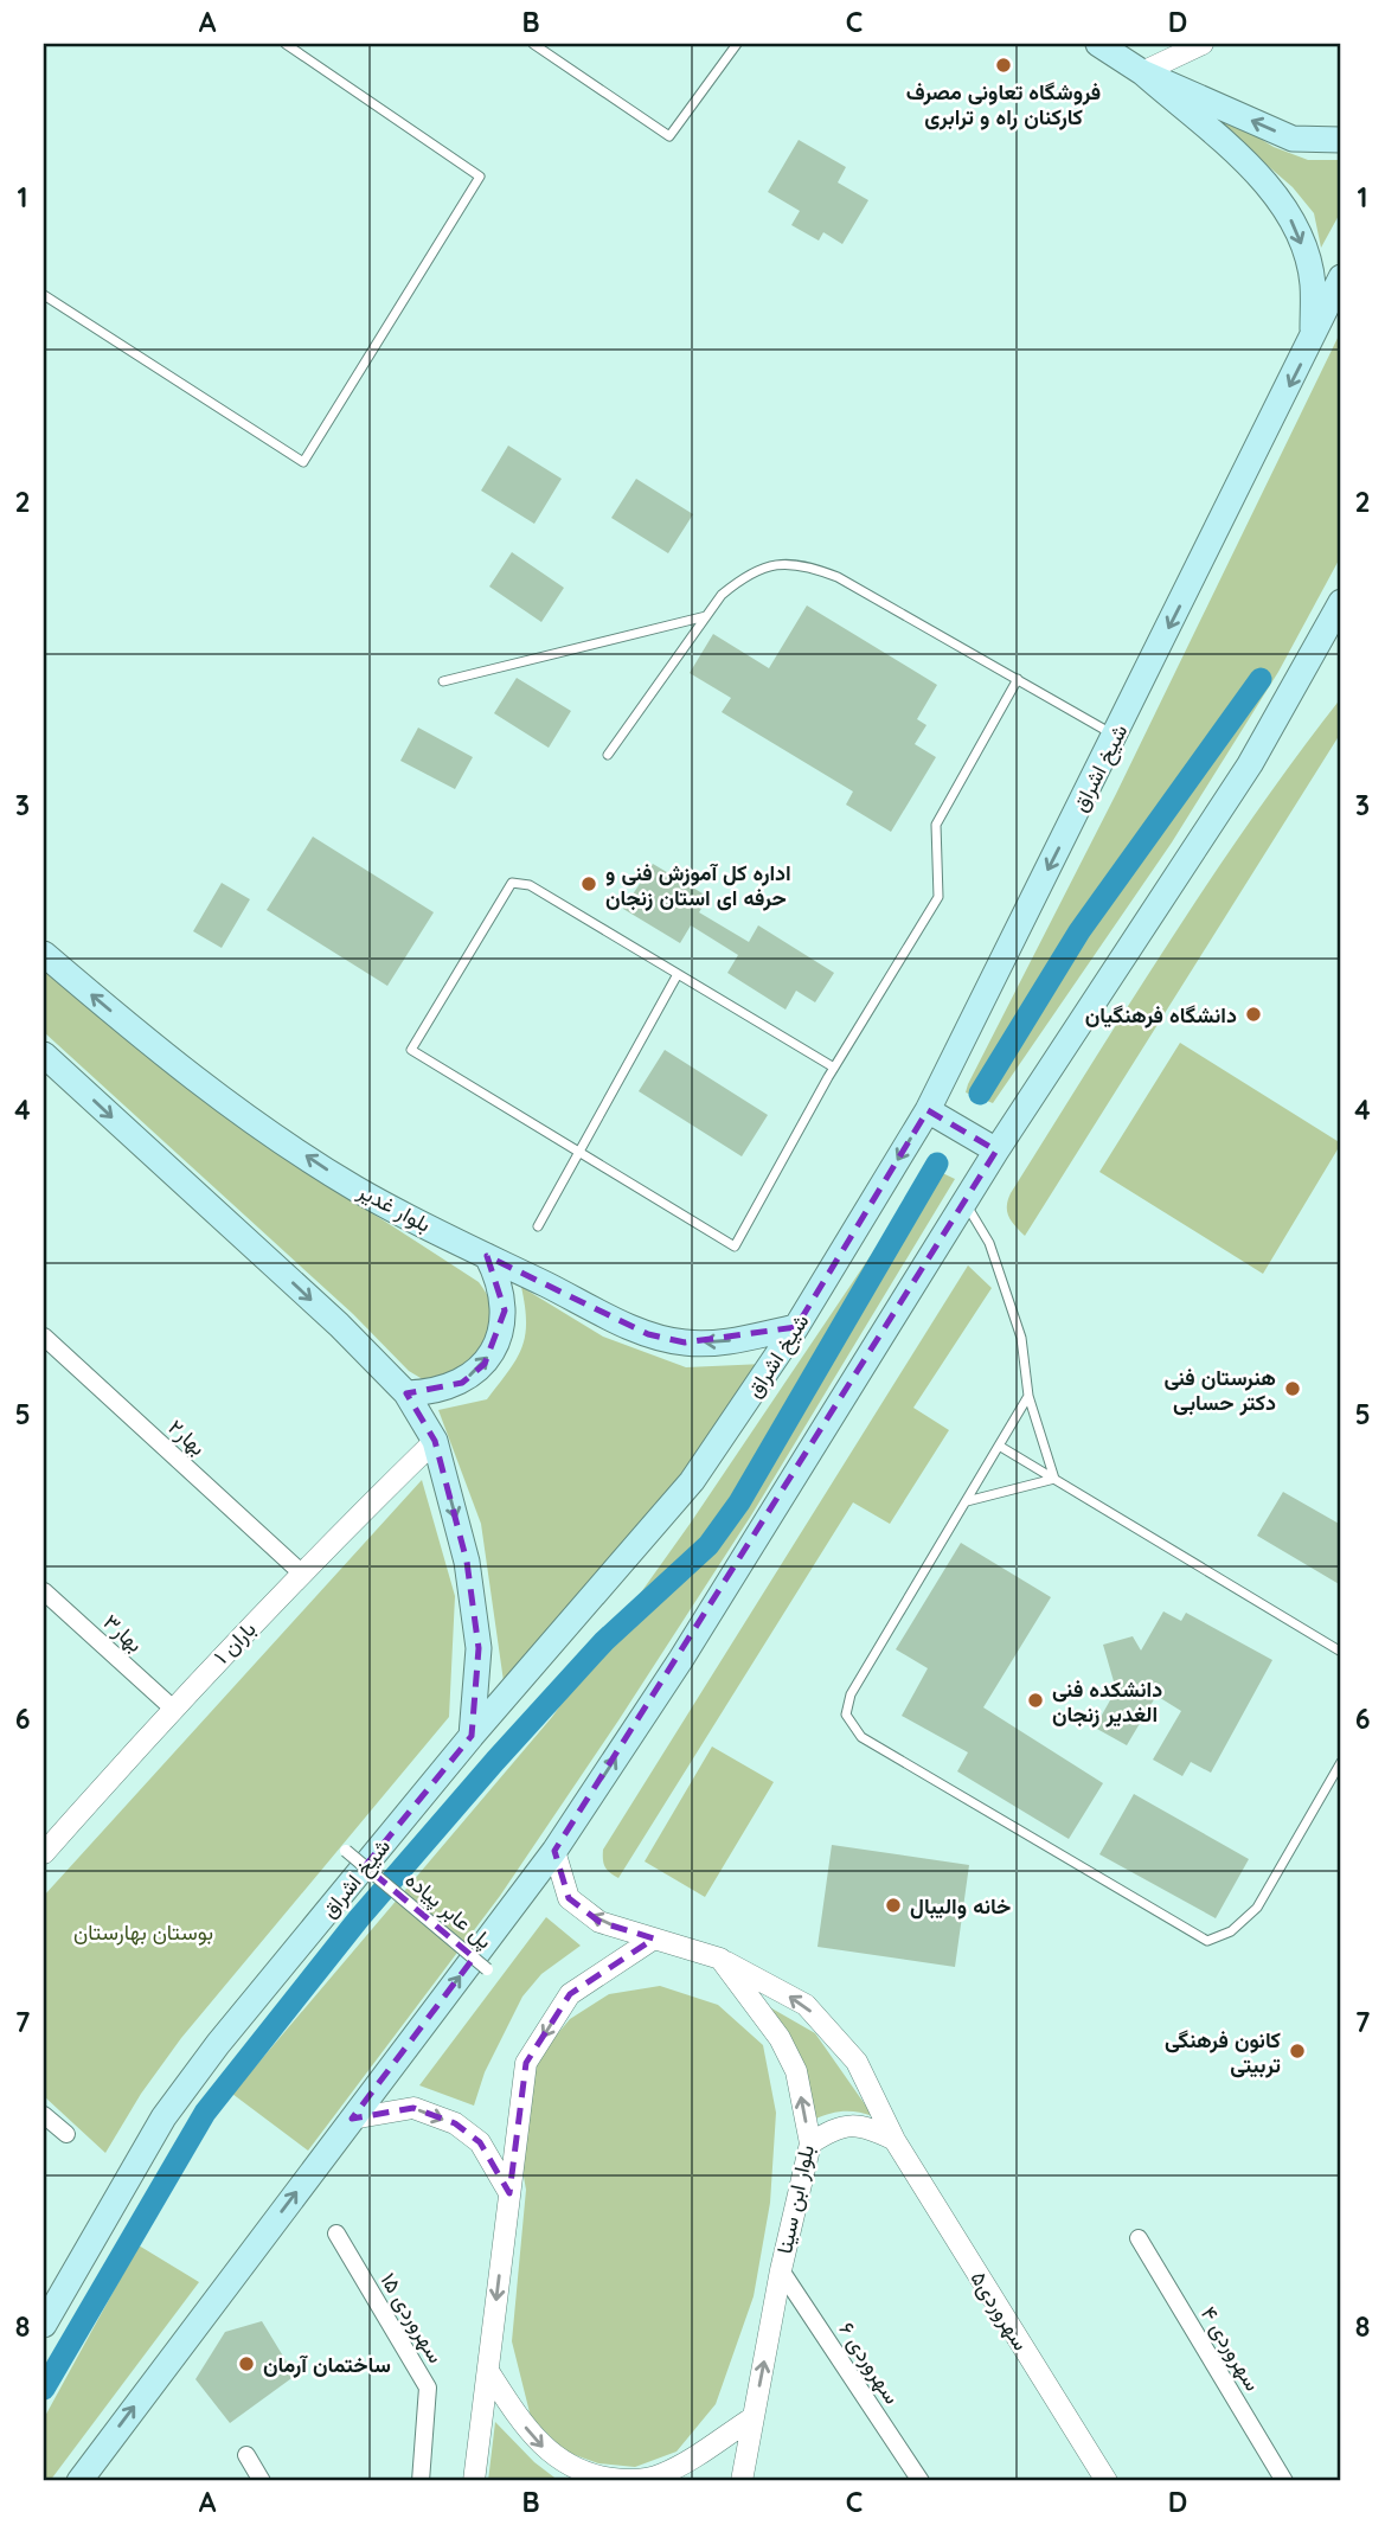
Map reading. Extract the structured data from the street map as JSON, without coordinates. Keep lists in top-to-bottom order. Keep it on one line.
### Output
{"streets":{"main road":["شیخ اشراق","بلوار غدیر"],"street":["بهار۲","بهار۳","باران ۱","پل عابر پیاده","بلوار ابن سینا","سهروردی۵","سهروردی ۱۵","سهروردی ۴","سهروردی ۶"]},"crossings":[["شیخ اشراق","بلوار غدیر"],["بهار۲","باران ۱"],["بهار۳","باران ۱"],["بلوار ابن سینا","سهروردی۵"],["بلوار ابن سینا","سهروردی ۶"]],"one_way":["بلوار ابن سینا","سهروردی۵"],"parks":["بوستان بهارستان"],"places":["فروشگاه تعاونی مصرف کارکنان راه و ترابری","اداره کل آموزش فنی و حرفه ای استان زنجان","دانشگاه فرهنگیان","هنرستان فنی دکتر حسابی","دانشکده فنی الغدیر زنجان","خانه والیبال","کانون فرهنگی تربیتی","ساختمان آرمان"],"grid":{"columns":["A","B","C","D"],"rows":["1","2","3","4","5","6","7","8"]}}
